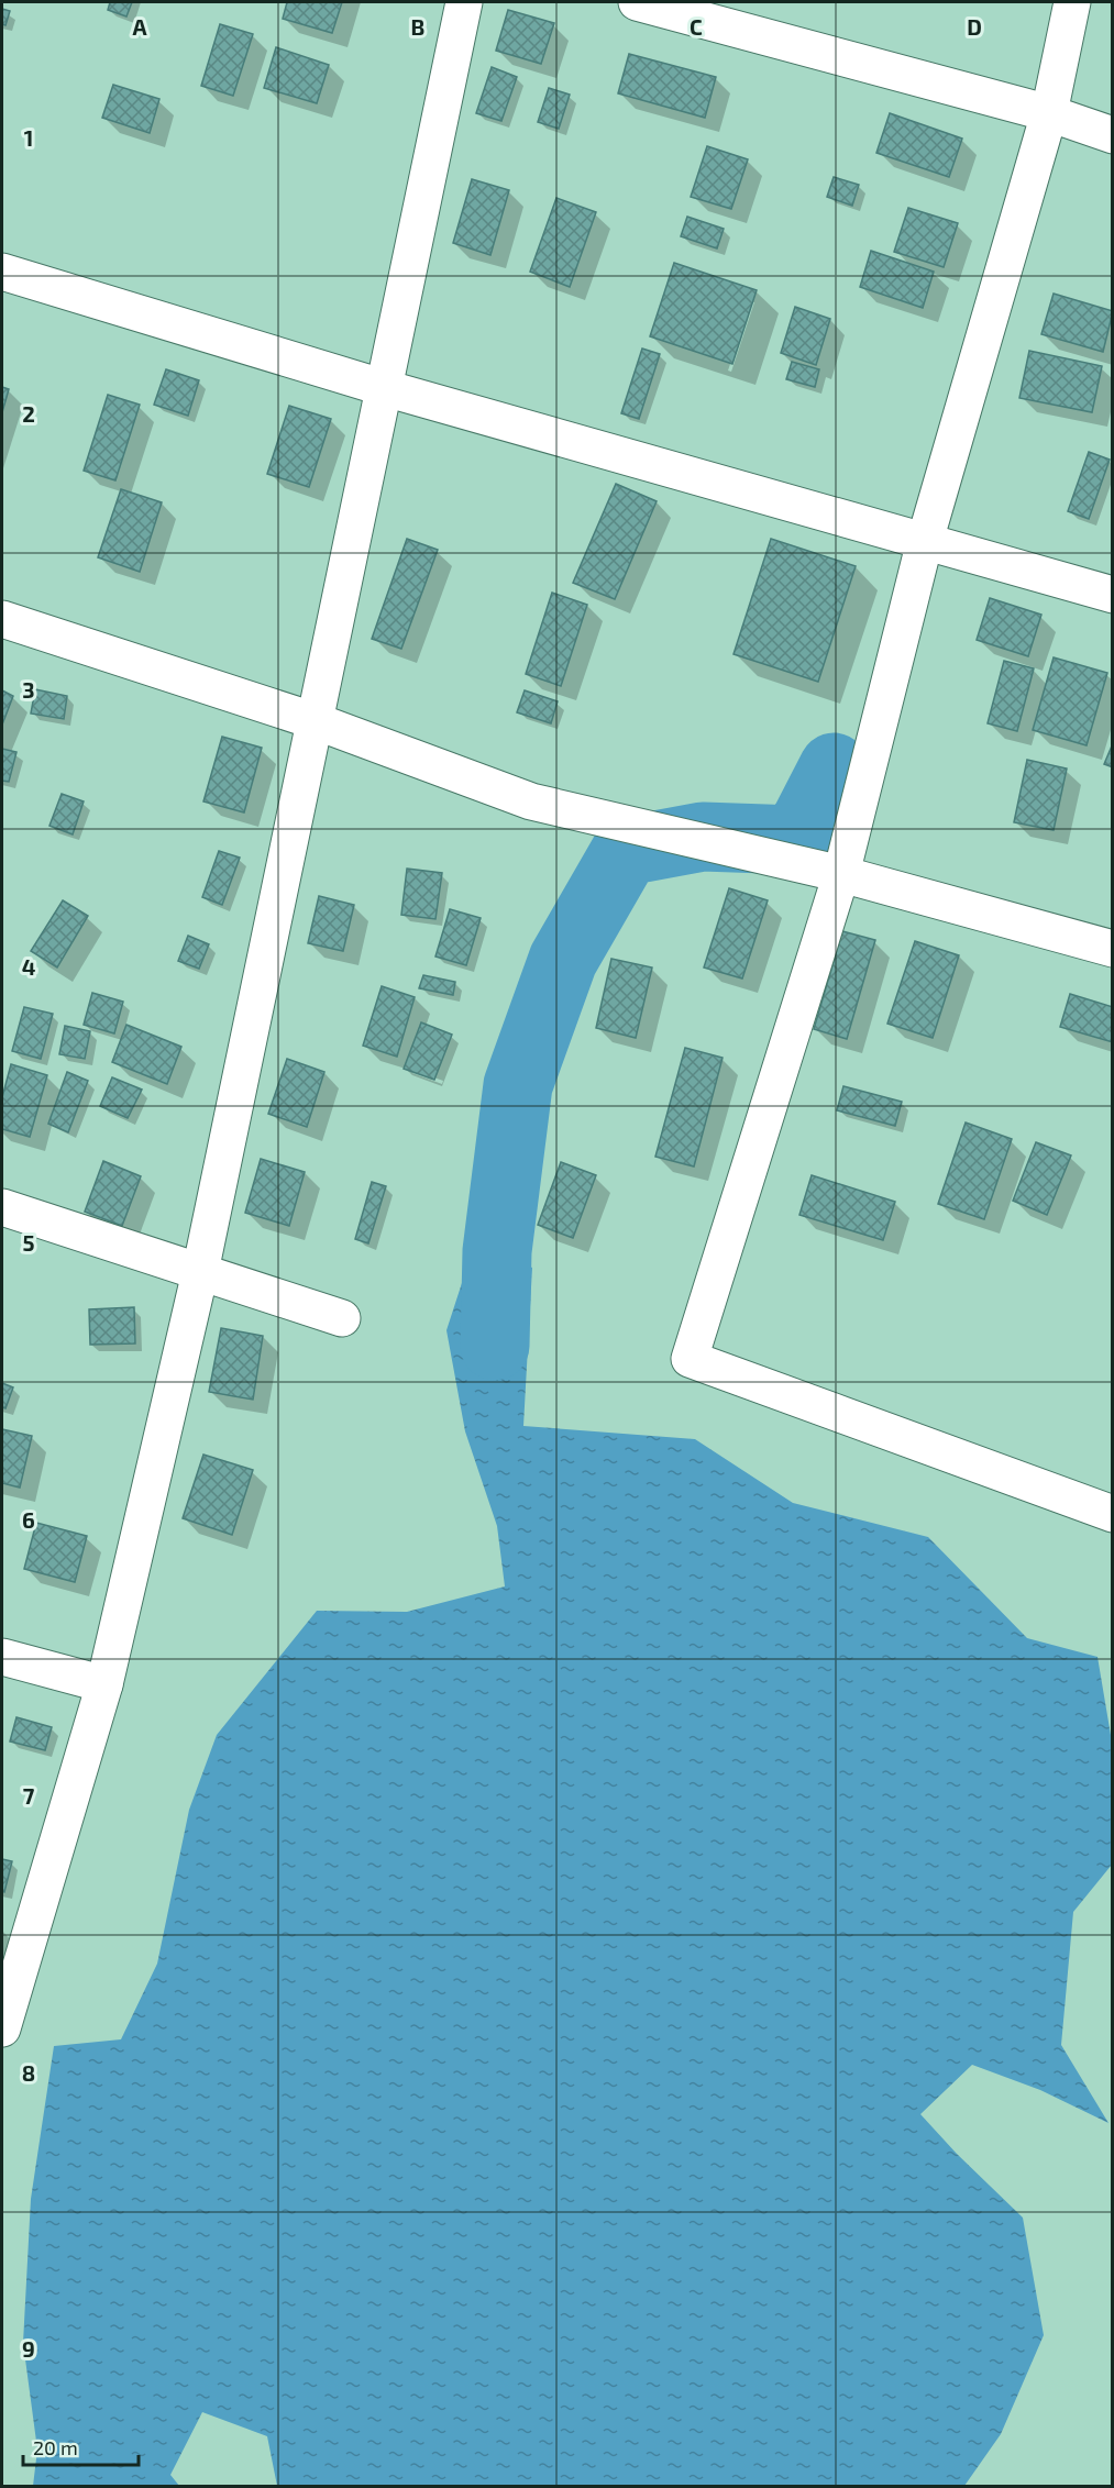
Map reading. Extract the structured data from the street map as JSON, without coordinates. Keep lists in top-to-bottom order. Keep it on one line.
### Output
{"scale_bar":"20 m","grid":{"columns":["A","B","C","D"],"rows":["1","2","3","4","5","6","7","8","9"]}}
